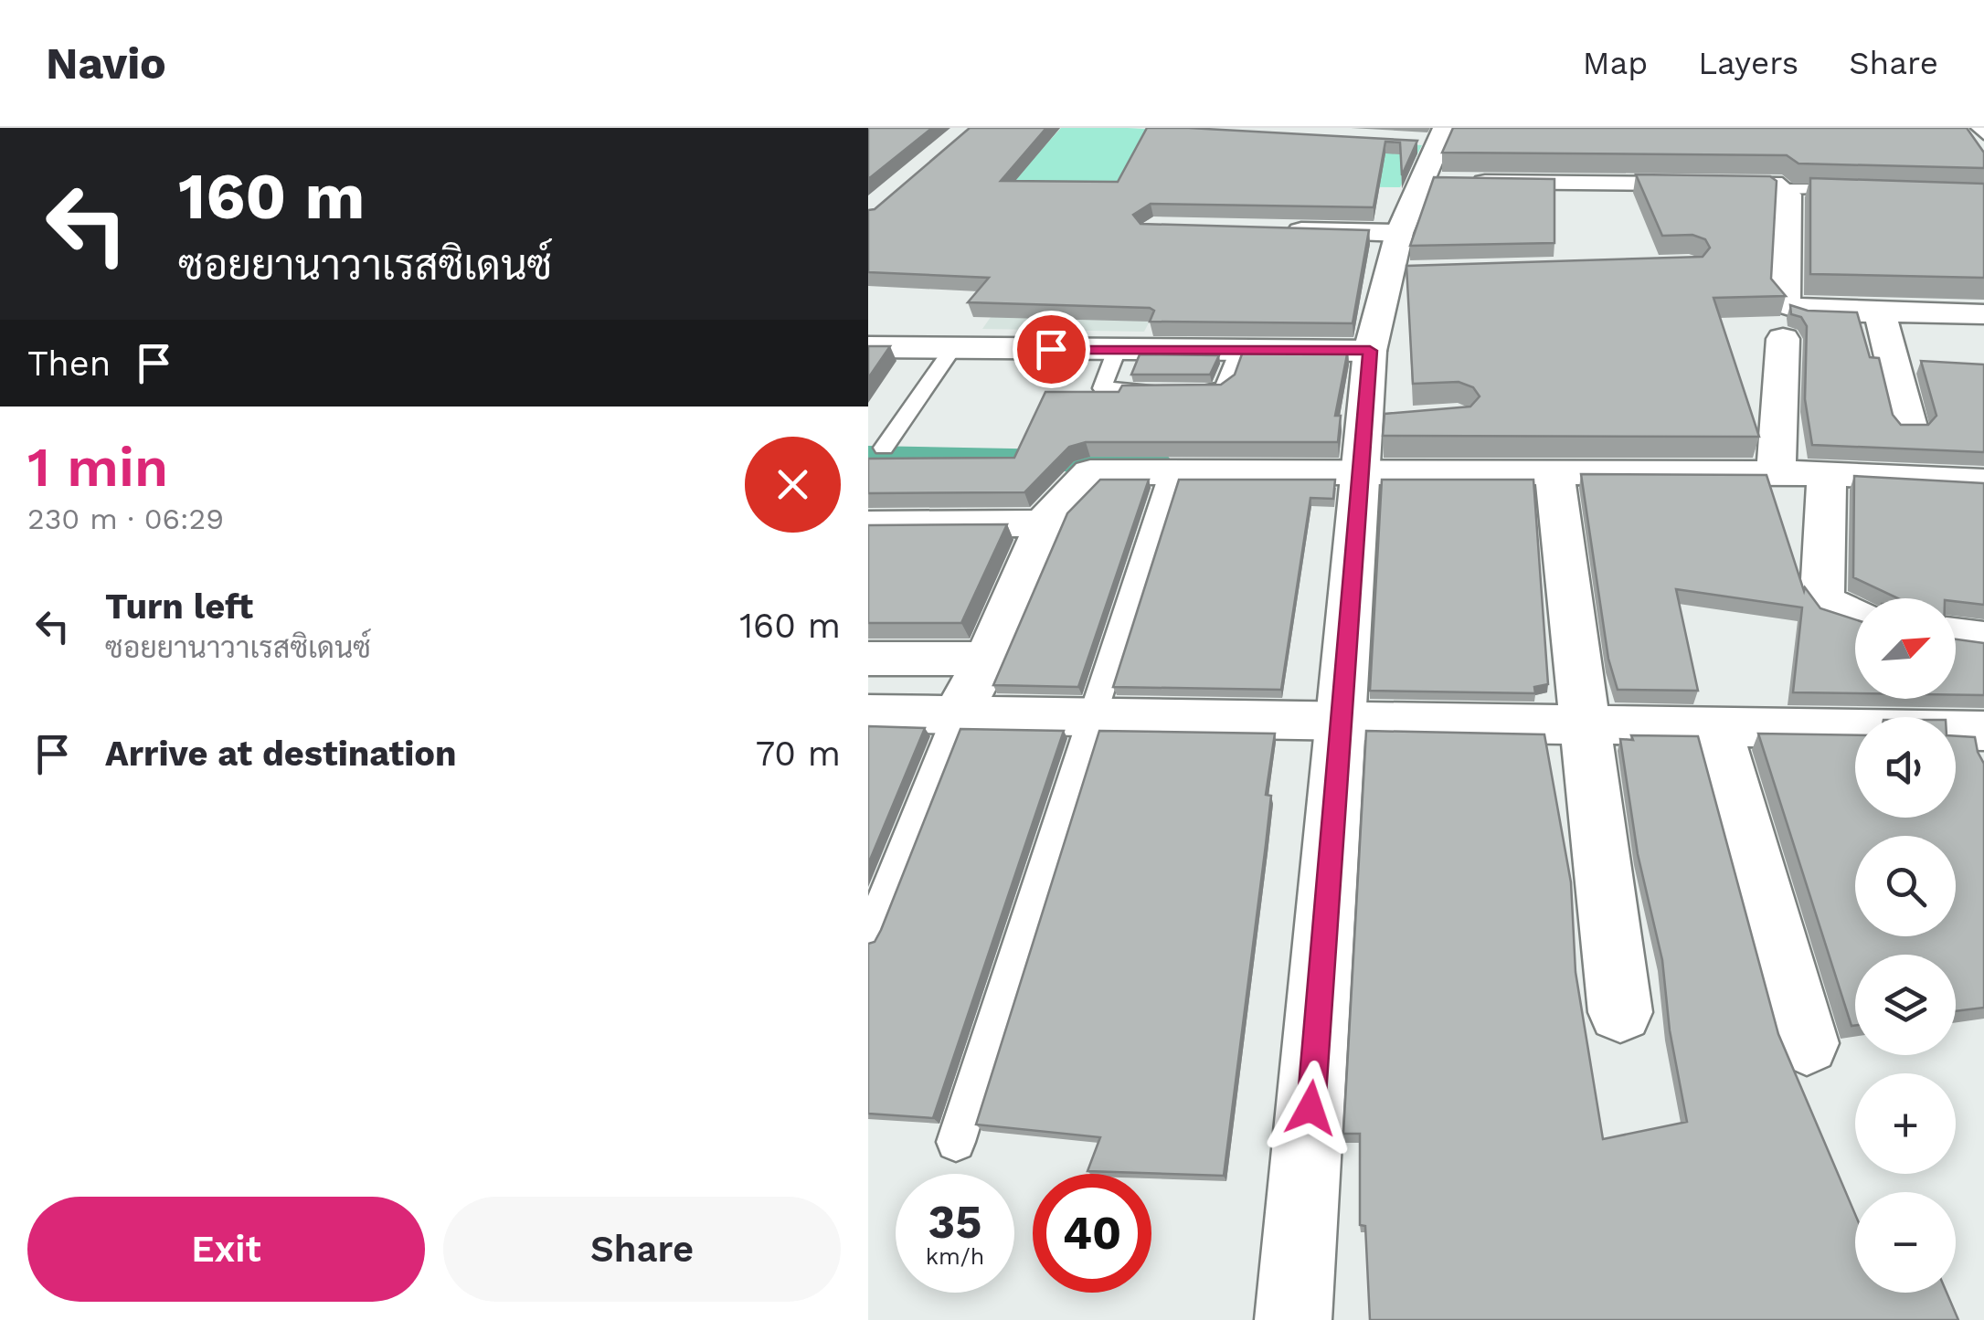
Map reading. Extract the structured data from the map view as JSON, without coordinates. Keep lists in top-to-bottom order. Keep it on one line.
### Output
{"north":"top right","page":{"header":"Navio","nav":["Map","Layers","Share"],"turn":["160 m","ซอยยานาวาเรสซิเดนซ์"],"then":"Then","heading":["1 min","230 m · 06:29"],"list":[{"name":"Turn left","note":"ซอยยานาวาเรสซิเดนซ์","value":"160 m"},{"name":"Arrive at destination","value":"70 m"}],"map_buttons":["+","−"],"speed":"35 km/h","limit":"40","buttons":["Exit","Share"]}}
